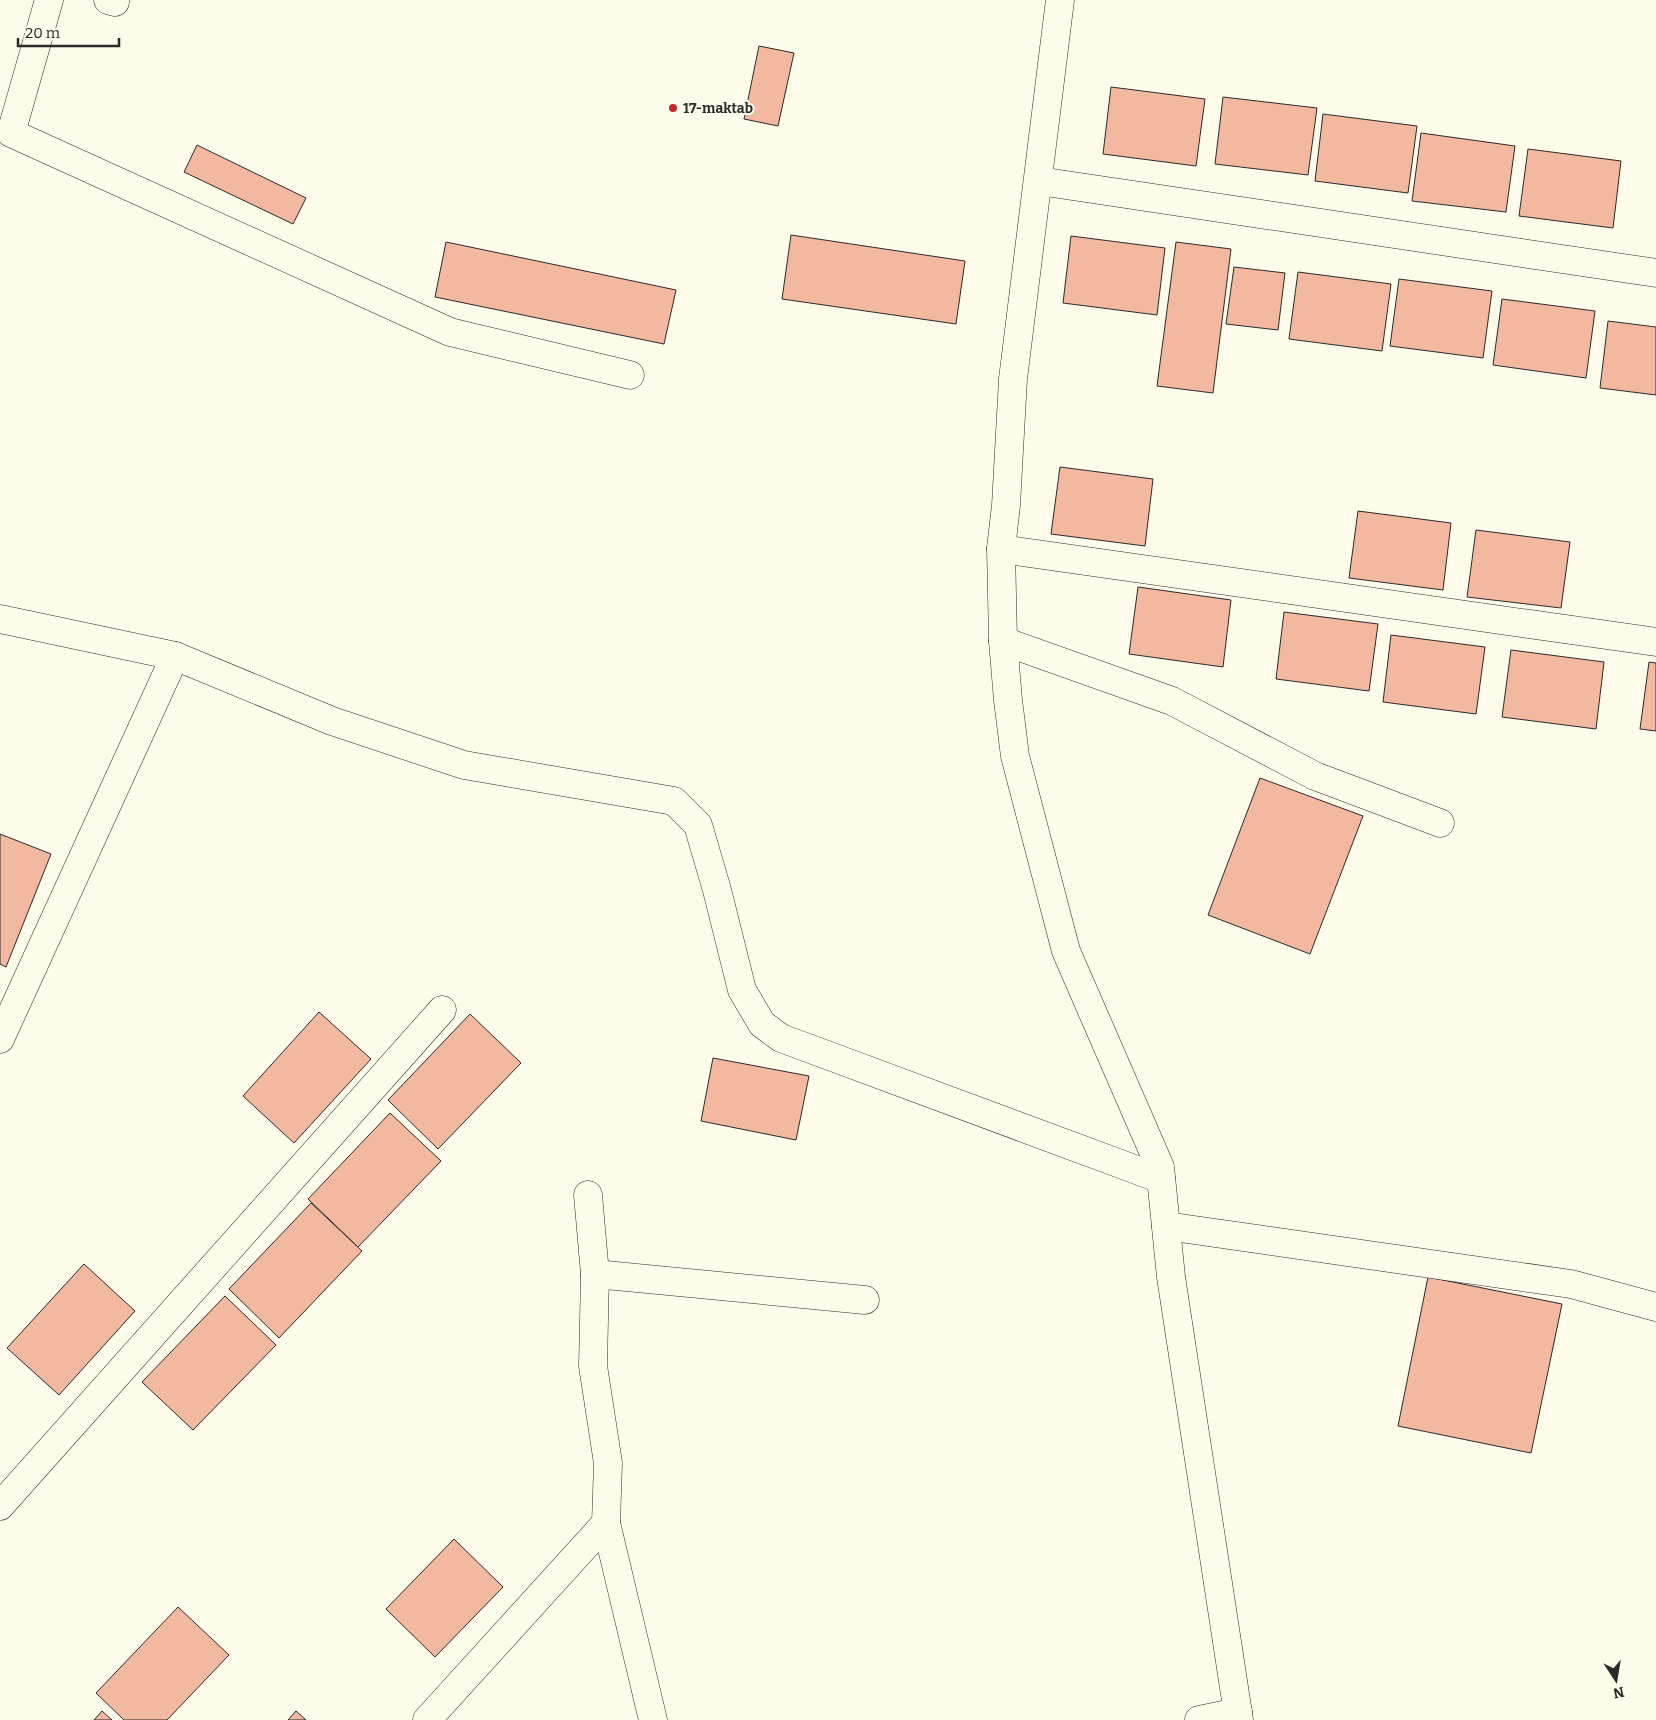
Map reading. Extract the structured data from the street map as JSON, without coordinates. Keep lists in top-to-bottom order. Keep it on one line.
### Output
{"places":["17-maktab"],"scale_bar":"20 m","north":"bottom"}
